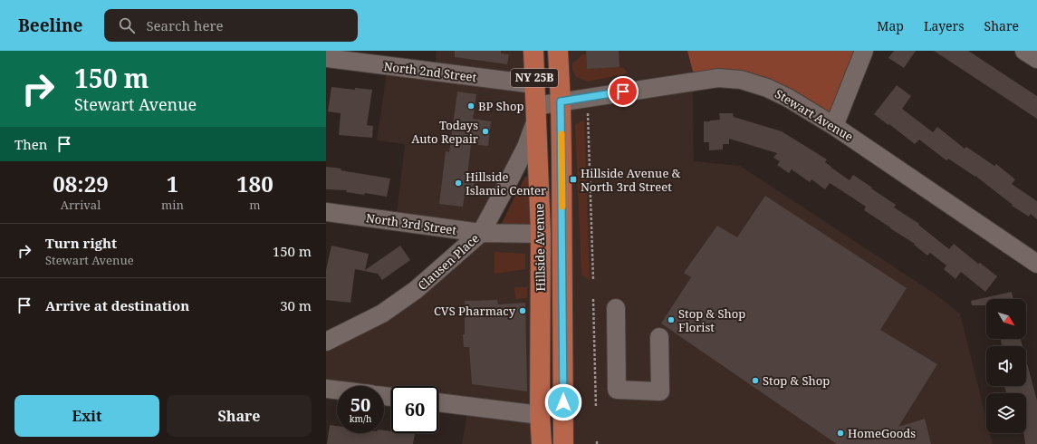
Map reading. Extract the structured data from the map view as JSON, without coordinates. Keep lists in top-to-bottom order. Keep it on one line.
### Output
{"streets":{"main road":["NY 25B","Hillside Avenue"],"street":["North 2nd Street","Stewart Avenue","North 3rd Street","Clausen Place"]},"crossings":[["North 2nd Street","Hillside Avenue"],["Stewart Avenue","Hillside Avenue"],["Stewart Avenue","Clausen Place"],["North 3rd Street","Hillside Avenue"],["North 3rd Street","Clausen Place"],["Hillside Avenue","Clausen Place"]],"places":{"other":["BP Shop","Todays Auto Repair","Hillside Islamic Center","CVS Pharmacy","Stop & Shop Florist","Stop & Shop","HomeGoods"],"transit":["Hillside Avenue & North 3rd Street"]},"north":"bottom right","page":{"header":"Beeline","search":"Search here","nav":["Map","Layers","Share"],"turn":["150 m","Stewart Avenue"],"then":"Then","eta":["08:29","Arrival","1","min","180","m"],"list":[{"name":"Turn right","note":"Stewart Avenue","value":"150 m"},{"name":"Arrive at destination","value":"30 m"}],"speed":"50 km/h","limit":"60","buttons":["Exit","Share"]}}
